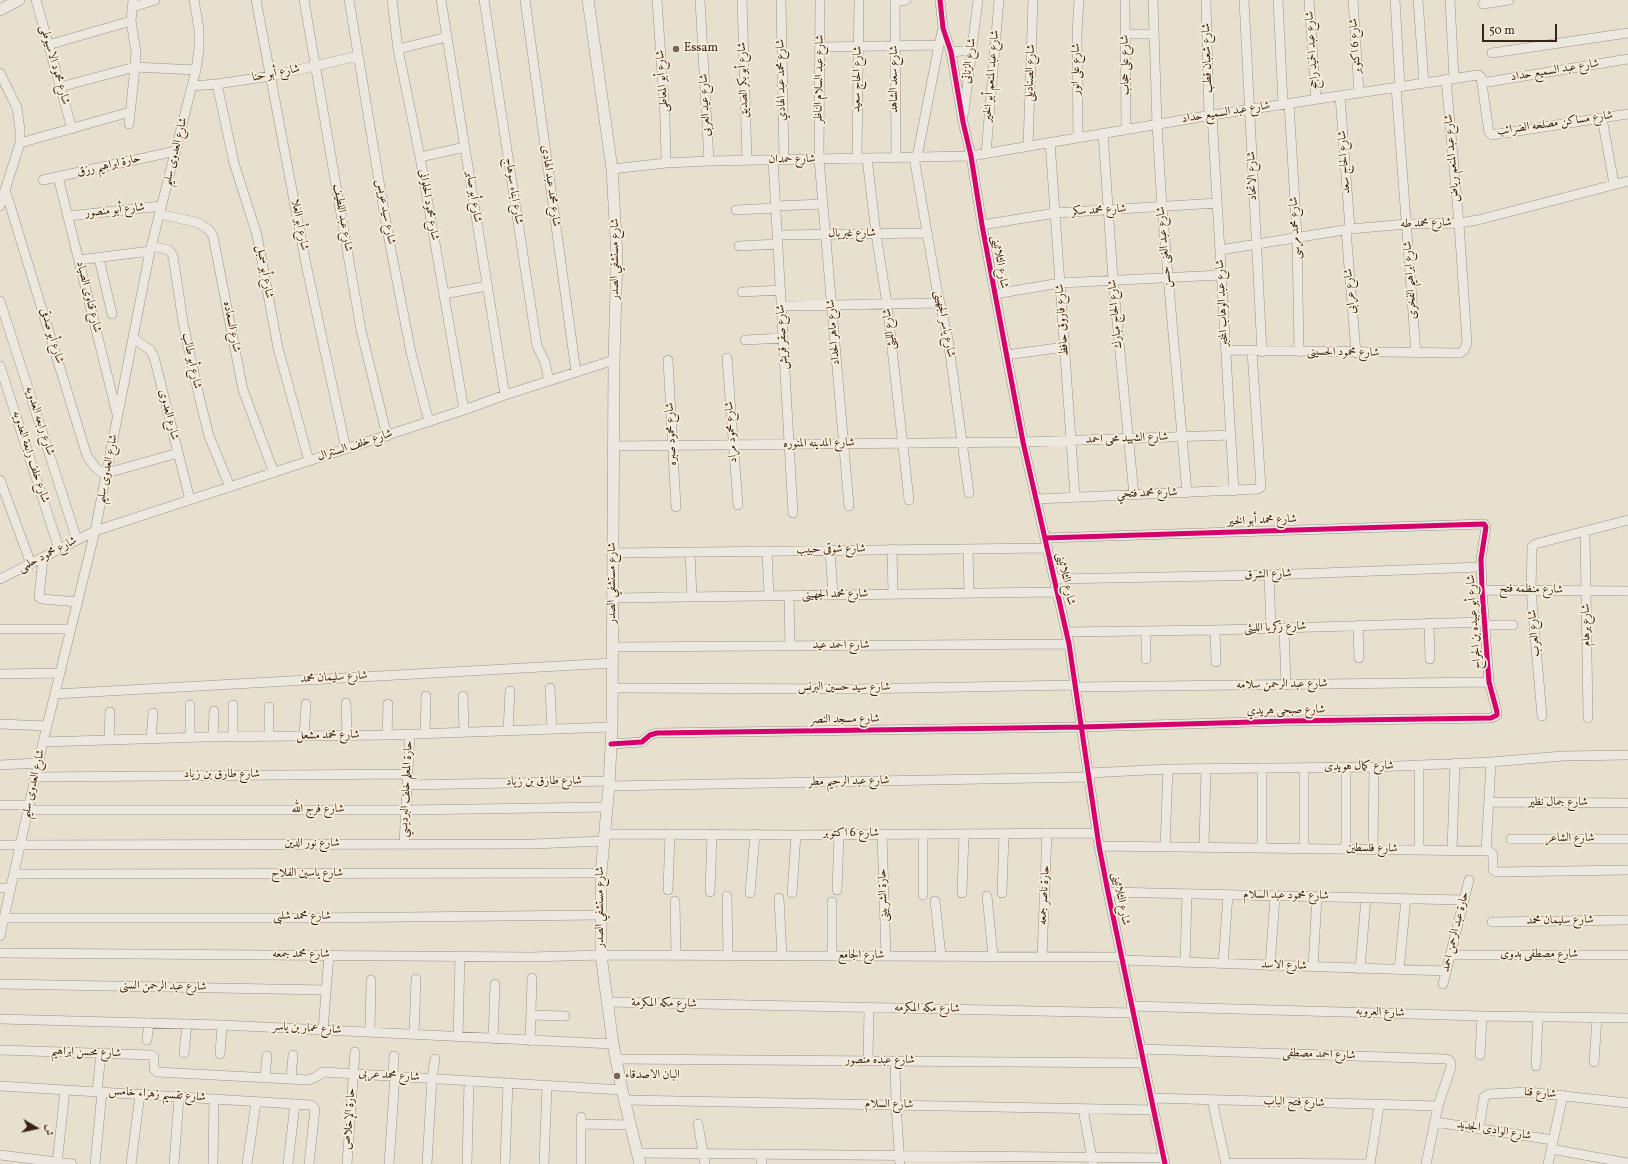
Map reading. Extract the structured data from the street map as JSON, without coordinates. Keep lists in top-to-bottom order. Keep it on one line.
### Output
{"streets":{"street":["شارع 6 اكتوبر","شارع عبد الحميد راجح","شارع شعبان قطب","شارع الزناتى","شارع محمود الاسيوطى","شارع على حجاب","شارع على انور","شارع عبد السميع حداد","شارع الصناديلى","شارع أبو حنا","شارع عبد المنعم أبو الخير","شارع عبد السلام الناظر","شارع الحاج سعيد","شارع سعد الشاهد","شارع أبو بكر الصديق","شارع محمد عبد الهادي","شارع أبو المعاطى","شارع عيد العربى","شارع مساكن مصلحه الضرائب","شارع العدوى سليم","شارع عبد المنعم رياض","شارع حمدان","شارع الحاج سعد","حارة ابراهيم رزق","شارع الاتحاد","شارع محمد عبد الهادى","شارع ابناء سوهاج","شارع أبو صابر","شارع محمود الحلوانى","شارع أبو منصور","شارع محمد سكر","شارع سيد عويس","شارع عبد اللطيف","شارع محمد طه","شارع أبو العلا","شارع محمد مرسى","شارع غبريال","شارع عبد الغنى حسن","شارع مستشفي الصدر","شارع الثلاثينى","شارع أبو سمبل","شارع ابراهيم الفخرى","شارع عرابى","شارع قناوى الصياد","شارع عبد الوهاب المخبر","شارع الحاج مبارك","شارع فاروق حافظ","شارع ياسر الجهينى","شارع السعاده","شارع الليثى","شارع ماهر الحداد","شارع أبو صدقى","شارع صقر قريش","شارع محمود الحسينى","شارع أبو طالب","شارع العدوى","شارع رابعه العدويه","شارع محمود مراد","شارع محمود صبره","شارع الشهيد محى احمد","شارع المدينه المنوره","شارع خلف السنترال","شارع خلف رابعة العدويه","شارع محمد فتحي","شارع محمد أبو الخير","شارع شوقى حبيب","شارع محمود حلمى","شارع الشرق","شارع منظمه فتح","شارع محمد الجهينى","شارع أبو عبيده بن الجراح","شارع برهام","شارع زكريا الليثى","شارع العرب","شارع احمد عيد","شارع سليمان محمد","شارع عبد الرحمن سلامه","شارع سيد حسين البرنس","شارع صبحى هريدي","شارع مسجد النصر","شارع محمد مشعل","شارع كمال هويدى","شارع طارق بن زياد","شارع عبد الرحيم مطر","حارة المعلم خلف البرديسي","شارع جمال نظير","شارع فرج الله","شارع الشاعر","شارع نور الدين","شارع فلسطين","شارع ياسين الفلاح","حارة الشربينى","حارة ناصر جمعه","شارع محمود عبد السلام","شارع محمد شلبى","حارة عبد الرحمن احمد","شارع محمد جمعه","شارع مصطفى بدوى","شارع الجامع","شارع الاسد","شارع عبد الرحمن السنى","شارع مكه المكرمة","شارع مكه المكرمه","شارع العروبه","شارع عمار بن ياسر","شارع محسن ابراهيم","شارع احمد مصطفى","شارع عبده منصور","شارع محمد عربى","شارع قنا","شارع تقسيم زهراء خامس","شارع فتح الباب","شارع السلام","حارة الإخلاص","شارع الوادى الجديد"]},"crossings":[["شارع 6 اكتوبر","شارع عبد السميع حداد"],["شارع 6 اكتوبر","شارع مستشفي الصدر"],["شارع 6 اكتوبر","شارع الثلاثينى"],["شارع 6 اكتوبر","شارع نور الدين"],["شارع 6 اكتوبر","حارة الشربينى"],["شارع 6 اكتوبر","حارة ناصر جمعه"],["شارع عبد الحميد راجح","شارع عبد السميع حداد"],["شارع شعبان قطب","شارع عبد السميع حداد"],["شارع شعبان قطب","شارع عبد الوهاب المخبر"],["شارع الزناتى","شارع الثلاثينى"],["شارع على حجاب","شارع عبد السميع حداد"],["شارع على انور","شارع عبد السميع حداد"],["شارع عبد السميع حداد","شارع الصناديلى"],["شارع عبد السميع حداد","شارع عبد المنعم أبو الخير"],["شارع عبد السميع حداد","شارع مساكن مصلحه الضرائب"],["شارع عبد السميع حداد","شارع عبد المنعم رياض"],["شارع عبد السميع حداد","شارع حمدان"],["شارع عبد السميع حداد","شارع الحاج سعد"],["شارع عبد السميع حداد","شارع الاتحاد"],["شارع عبد السميع حداد","شارع محمد مرسى"],["شارع عبد السميع حداد","شارع عبد الغنى حسن"],["شارع عبد السميع حداد","شارع الثلاثينى"],["شارع عبد السميع حداد","شارع ابراهيم الفخرى"],["شارع عبد السميع حداد","شارع عبد الوهاب المخبر"],["شارع عبد السميع حداد","شارع الحاج مبارك"],["شارع عبد السميع حداد","شارع فاروق حافظ"],["شارع أبو حنا","شارع العدوى سليم"],["شارع أبو حنا","شارع سيد عويس"],["شارع أبو حنا","شارع عبد اللطيف"],["شارع أبو حنا","شارع أبو العلا"],["شارع أبو حنا","شارع أبو سمبل"],["شارع عبد السلام الناظر","شارع حمدان"],["شارع عبد السلام الناظر","شارع ماهر الحداد"],["شارع الحاج سعيد","شارع حمدان"],["شارع الحاج سعيد","شارع الليثى"],["شارع سعد الشاهد","شارع حمدان"],["شارع أبو بكر الصديق","شارع حمدان"],["شارع محمد عبد الهادي","شارع حمدان"],["شارع أبو المعاطى","شارع حمدان"],["شارع عيد العربى","شارع حمدان"],["شارع العدوى سليم","حارة ابراهيم رزق"],["شارع العدوى سليم","شارع أبو منصور"],["شارع العدوى سليم","شارع قناوى الصياد"],["شارع العدوى سليم","شارع السعاده"],["شارع العدوى سليم","شارع أبو صدقى"],["شارع العدوى سليم","شارع أبو طالب"],["شارع العدوى سليم","شارع العدوى"],["شارع العدوى سليم","شارع خلف السنترال"],["شارع العدوى سليم","شارع محمود حلمى"],["شارع العدوى سليم","شارع سليمان محمد"],["شارع العدوى سليم","شارع محمد مشعل"],["شارع العدوى سليم","شارع طارق بن زياد"],["شارع العدوى سليم","شارع فرج الله"],["شارع العدوى سليم","شارع نور الدين"],["شارع العدوى سليم","شارع ياسين الفلاح"],["شارع العدوى سليم","شارع محمد شلبى"],["شارع عبد المنعم رياض","شارع محمد طه"],["شارع عبد المنعم رياض","شارع محمود الحسينى"],["شارع حمدان","شارع مستشفي الصدر"],["شارع حمدان","شارع الثلاثينى"],["شارع حمدان","شارع ياسر الجهينى"],["شارع حمدان","شارع الليثى"],["شارع حمدان","شارع ماهر الحداد"],["شارع حمدان","شارع صقر قريش"],["شارع الحاج سعد","شارع محمد طه"],["شارع الحاج سعد","شارع عرابى"],["حارة ابراهيم رزق","شارع قناوى الصياد"],["شارع الاتحاد","شارع محمد طه"],["شارع الاتحاد","شارع محمود الحسينى"],["شارع محمد عبد الهادى","شارع خلف السنترال"],["شارع ابناء سوهاج","شارع خلف السنترال"],["شارع أبو صابر","شارع خلف السنترال"],["شارع محمود الحلوانى","شارع خلف السنترال"],["شارع أبو منصور","شارع قناوى الصياد"],["شارع أبو منصور","شارع السعاده"],["شارع محمد سكر","شارع عبد الغنى حسن"],["شارع محمد سكر","شارع الثلاثينى"],["شارع محمد سكر","شارع عبد الوهاب المخبر"],["شارع محمد سكر","شارع الحاج مبارك"],["شارع محمد سكر","شارع فاروق حافظ"],["شارع سيد عويس","شارع خلف السنترال"],["شارع عبد اللطيف","شارع خلف السنترال"],["شارع محمد طه","شارع محمد مرسى"],["شارع محمد طه","شارع ابراهيم الفخرى"],["شارع محمد طه","شارع عرابى"],["شارع محمد طه","شارع عبد الوهاب المخبر"],["شارع أبو العلا","شارع خلف السنترال"],["شارع محمد مرسى","شارع محمود الحسينى"],["شارع غبريال","شارع ياسر الجهينى"],["شارع غبريال","شارع الليثى"],["شارع غبريال","شارع ماهر الحداد"],["شارع غبريال","شارع صقر قريش"],["شارع عبد الغنى حسن","شارع الشهيد محى احمد"],["شارع عبد الغنى حسن","شارع محمد فتحي"],["شارع مستشفي الصدر","شارع المدينه المنوره"],["شارع مستشفي الصدر","شارع خلف السنترال"],["شارع مستشفي الصدر","شارع شوقى حبيب"],["شارع مستشفي الصدر","شارع محمد الجهينى"],["شارع مستشفي الصدر","شارع احمد عيد"],["شارع مستشفي الصدر","شارع سليمان محمد"],["شارع مستشفي الصدر","شارع سيد حسين البرنس"],["شارع مستشفي الصدر","شارع مسجد النصر"],["شارع مستشفي الصدر","شارع محمد مشعل"],["شارع مستشفي الصدر","شارع طارق بن زياد"],["شارع مستشفي الصدر","شارع عبد الرحيم مطر"],["شارع مستشفي الصدر","شارع فرج الله"],["شارع مستشفي الصدر","شارع نور الدين"],["شارع مستشفي الصدر","شارع ياسين الفلاح"],["شارع مستشفي الصدر","شارع محمد شلبى"],["شارع مستشفي الصدر","شارع محمد جمعه"],["شارع مستشفي الصدر","شارع الجامع"],["شارع مستشفي الصدر","شارع مكه المكرمة"],["شارع مستشفي الصدر","شارع عمار بن ياسر"],["شارع مستشفي الصدر","شارع عبده منصور"],["شارع مستشفي الصدر","شارع محمد عربى"],["شارع مستشفي الصدر","شارع السلام"],["شارع الثلاثينى","شارع الشهيد محى احمد"],["شارع الثلاثينى","شارع المدينه المنوره"],["شارع الثلاثينى","شارع محمد فتحي"],["شارع الثلاثينى","شارع محمد أبو الخير"],["شارع الثلاثينى","شارع شوقى حبيب"],["شارع الثلاثينى","شارع الشرق"],["شارع الثلاثينى","شارع محمد الجهينى"],["شارع الثلاثينى","شارع زكريا الليثى"],["شارع الثلاثينى","شارع احمد عيد"],["شارع الثلاثينى","شارع عبد الرحمن سلامه"],["شارع الثلاثينى","شارع سيد حسين البرنس"],["شارع الثلاثينى","شارع صبحى هريدي"],["شارع الثلاثينى","شارع مسجد النصر"],["شارع الثلاثينى","شارع كمال هويدى"],["شارع الثلاثينى","شارع عبد الرحيم مطر"],["شارع الثلاثينى","شارع فلسطين"],["شارع الثلاثينى","شارع محمود عبد السلام"],["شارع الثلاثينى","شارع الجامع"],["شارع الثلاثينى","شارع الاسد"],["شارع الثلاثينى","شارع مكه المكرمه"],["شارع الثلاثينى","شارع العروبه"],["شارع الثلاثينى","شارع احمد مصطفى"],["شارع الثلاثينى","شارع عبده منصور"],["شارع الثلاثينى","شارع فتح الباب"],["شارع الثلاثينى","شارع السلام"],["شارع أبو سمبل","شارع خلف السنترال"],["شارع ابراهيم الفخرى","شارع محمود الحسينى"],["شارع عرابى","شارع محمود الحسينى"],["شارع عبد الوهاب المخبر","شارع محمود الحسينى"],["شارع عبد الوهاب المخبر","شارع الشهيد محى احمد"],["شارع عبد الوهاب المخبر","شارع محمد فتحي"],["شارع الحاج مبارك","شارع الشهيد محى احمد"],["شارع الحاج مبارك","شارع محمد فتحي"],["شارع فاروق حافظ","شارع الشهيد محى احمد"],["شارع فاروق حافظ","شارع محمد فتحي"],["شارع ياسر الجهينى","شارع المدينه المنوره"],["شارع السعاده","شارع خلف السنترال"],["شارع الليثى","شارع المدينه المنوره"],["شارع ماهر الحداد","شارع المدينه المنوره"],["شارع صقر قريش","شارع المدينه المنوره"],["شارع محمود الحسينى","شارع محمد فتحي"],["شارع أبو طالب","شارع خلف السنترال"],["شارع العدوى","شارع خلف السنترال"],["شارع رابعه العدويه","شارع محمود حلمى"],["شارع محمود مراد","شارع المدينه المنوره"],["شارع محمود صبره","شارع المدينه المنوره"],["شارع الشهيد محى احمد","شارع المدينه المنوره"],["شارع خلف السنترال","شارع محمود حلمى"],["شارع خلف رابعة العدويه","شارع محمود حلمى"],["شارع محمد أبو الخير","شارع أبو عبيده بن الجراح"],["شارع الشرق","شارع أبو عبيده بن الجراح"],["شارع منظمه فتح","شارع أبو عبيده بن الجراح"],["شارع منظمه فتح","شارع برهام"],["شارع منظمه فتح","شارع العرب"],["شارع أبو عبيده بن الجراح","شارع زكريا الليثى"],["شارع أبو عبيده بن الجراح","شارع عبد الرحمن سلامه"],["شارع أبو عبيده بن الجراح","شارع صبحى هريدي"],["شارع برهام","شارع العرب"],["شارع عبد الرحمن سلامه","شارع سيد حسين البرنس"],["شارع صبحى هريدي","شارع مسجد النصر"],["شارع محمد مشعل","حارة المعلم خلف البرديسي"],["شارع كمال هويدى","شارع عبد الرحيم مطر"],["شارع طارق بن زياد","شارع عبد الرحيم مطر"],["شارع طارق بن زياد","حارة المعلم خلف البرديسي"],["حارة المعلم خلف البرديسي","شارع فرج الله"],["حارة المعلم خلف البرديسي","شارع نور الدين"],["حارة الشربينى","شارع الجامع"],["حارة ناصر جمعه","شارع الجامع"],["شارع محمود عبد السلام","حارة عبد الرحمن احمد"],["حارة عبد الرحمن احمد","شارع مصطفى بدوى"],["حارة عبد الرحمن احمد","شارع الاسد"],["شارع محمد جمعه","شارع الجامع"],["شارع الجامع","شارع الاسد"],["شارع مكه المكرمة","شارع مكه المكرمه"],["شارع مكه المكرمه","شارع العروبه"],["شارع محسن ابراهيم","شارع محمد عربى"],["شارع احمد مصطفى","شارع فتح الباب"],["شارع محمد عربى","شارع السلام"],["شارع محمد عربى","حارة الإخلاص"],["شارع قنا","شارع الوادى الجديد"]],"places":["Essam","البان الاصدقاء"],"scale_bar":"50 m","north":"right"}
